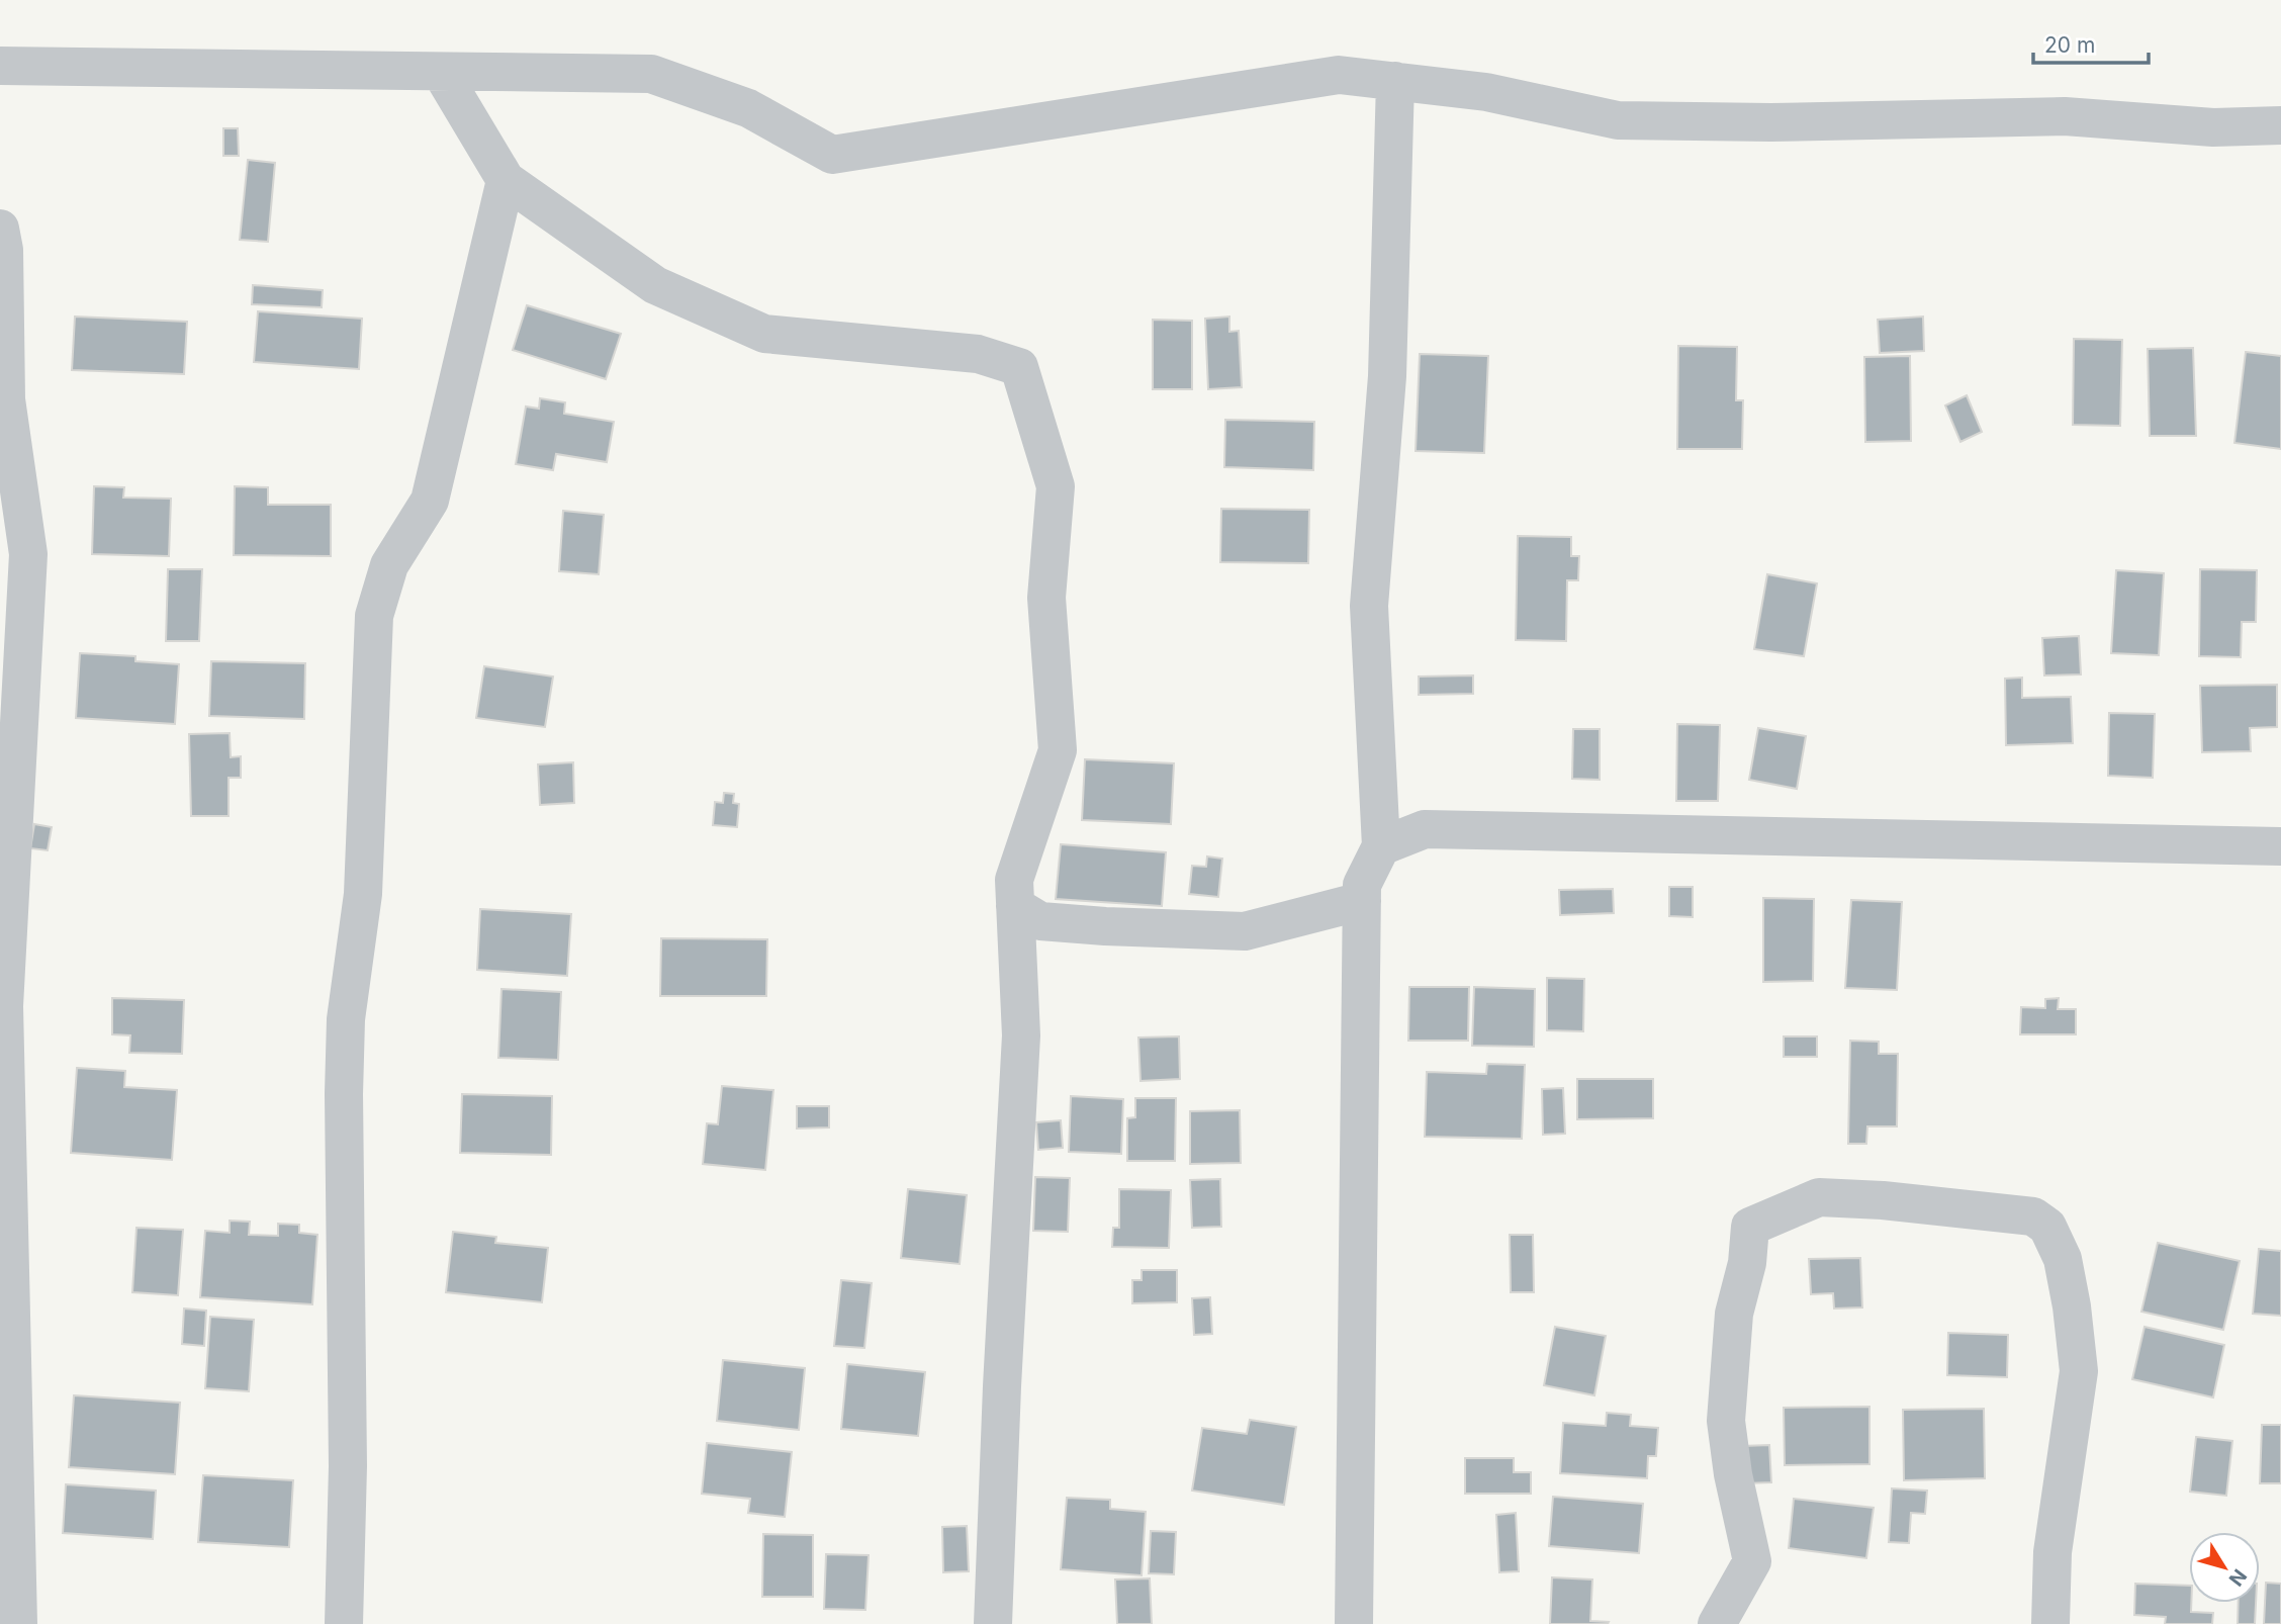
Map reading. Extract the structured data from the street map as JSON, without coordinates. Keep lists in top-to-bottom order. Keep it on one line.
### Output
{"scale_bar":"20 m","north":"bottom right"}
